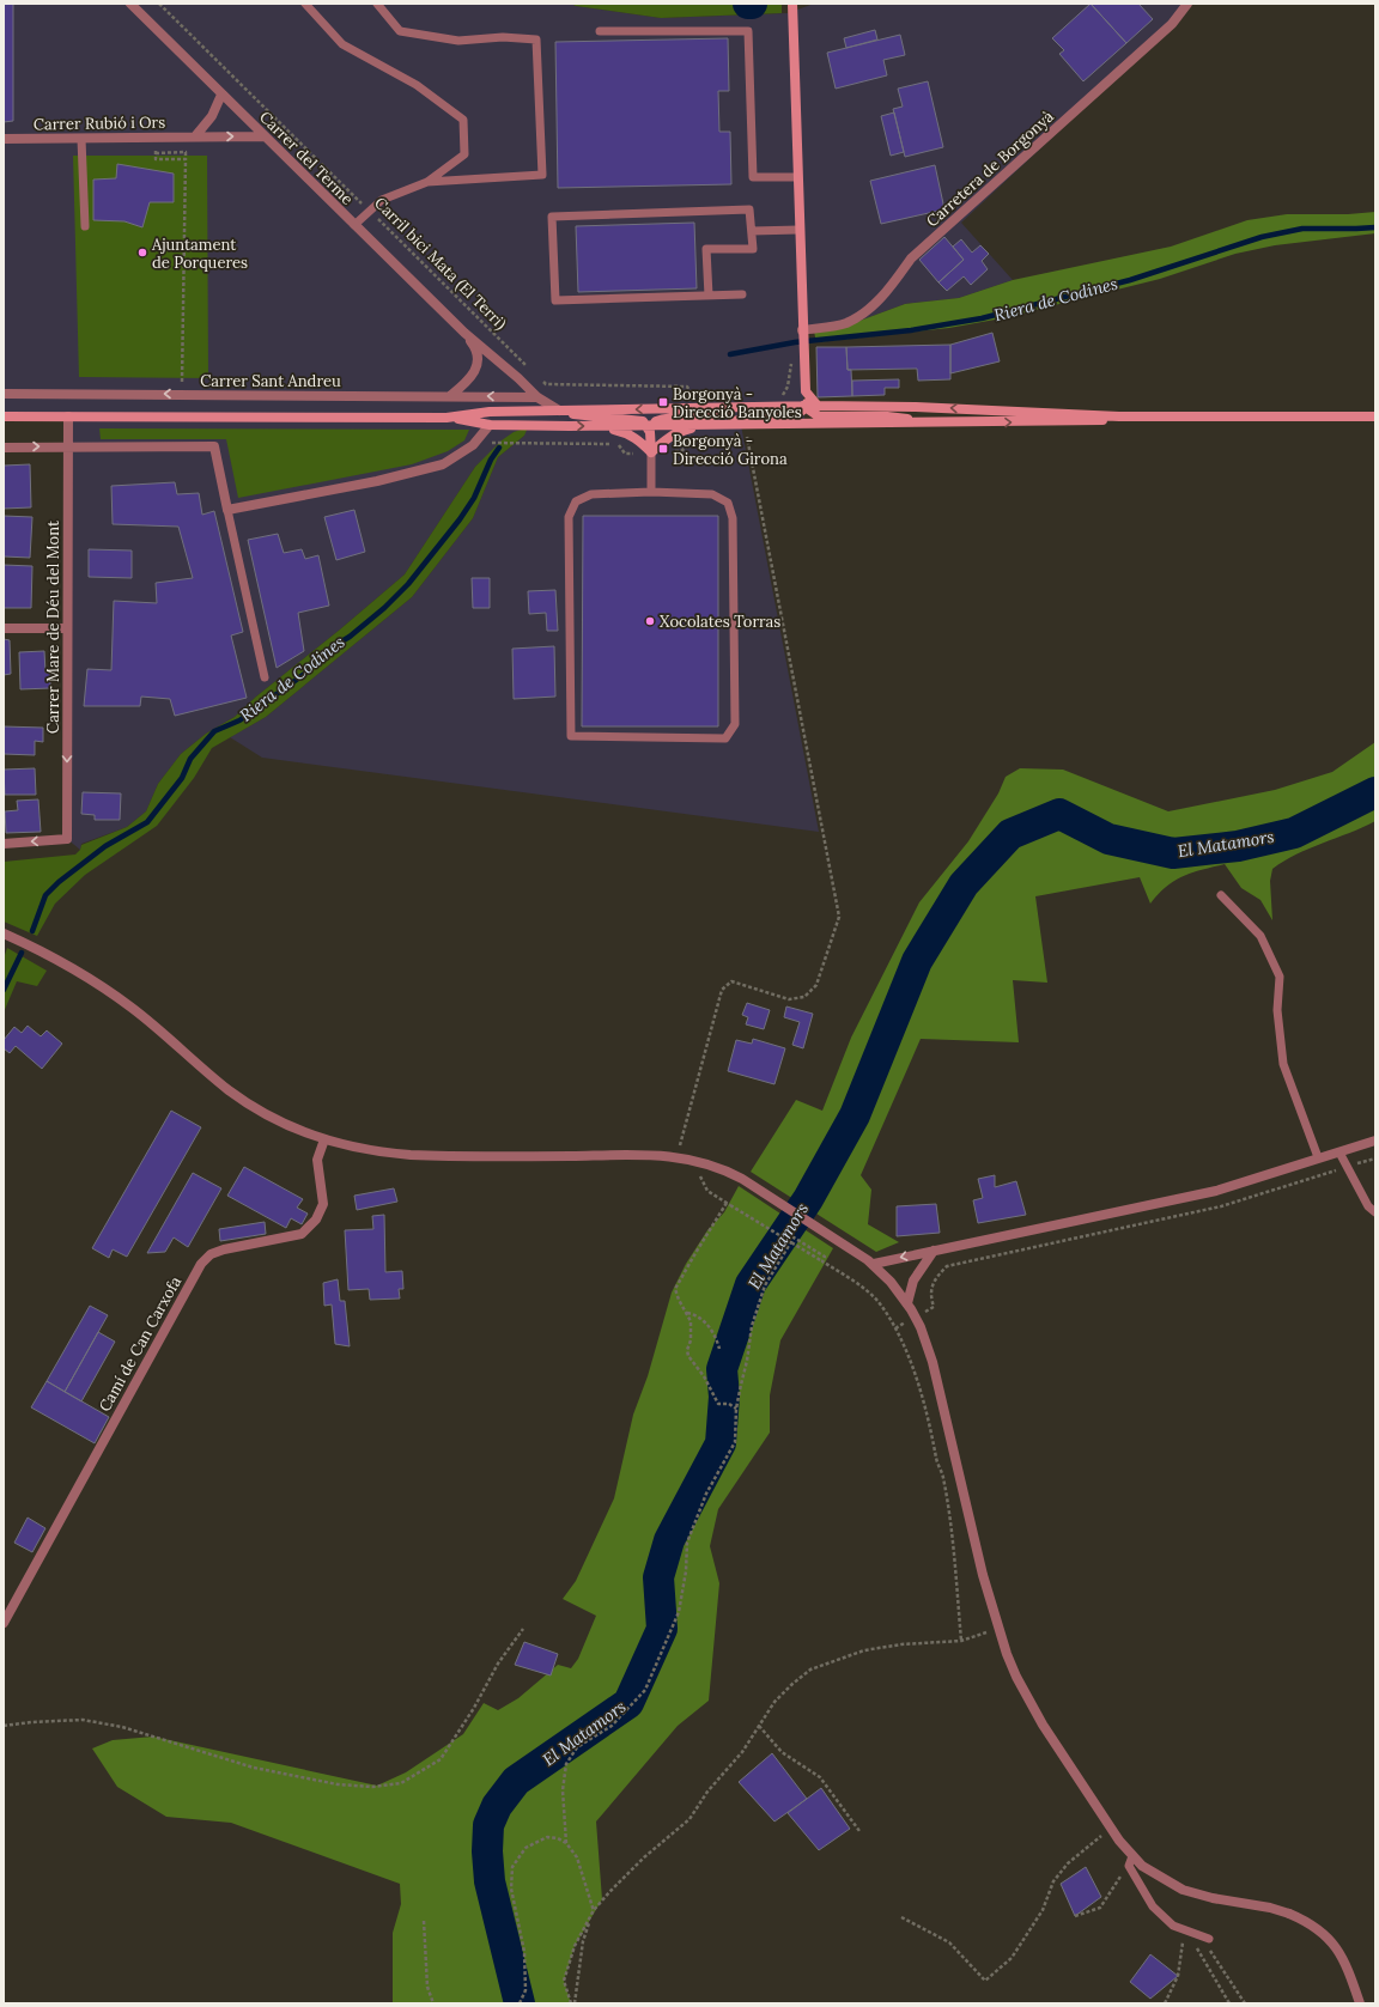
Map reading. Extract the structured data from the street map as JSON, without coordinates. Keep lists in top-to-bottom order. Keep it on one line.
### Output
{"streets":{"street":["Carrer Rubió i Ors","Carrer del Terme","Carretera de Borgonyà","Carrer Sant Andreu","Carrer Mare de Déu del Mont","Camí de Can Carxofa"],"path":["Carril bici Mata (El Terri)"]},"crossings":[["Carrer Rubió i Ors","Carrer del Terme"]],"one_way":["Carrer Mare de Déu del Mont"],"water":["Riera de Codines","El Matamors"],"places":{"other":["Ajuntament de Porqueres","Xocolates Torras"],"transit":["Borgonyà - Direcció Banyoles","Borgonyà - Direcció Girona"]}}
